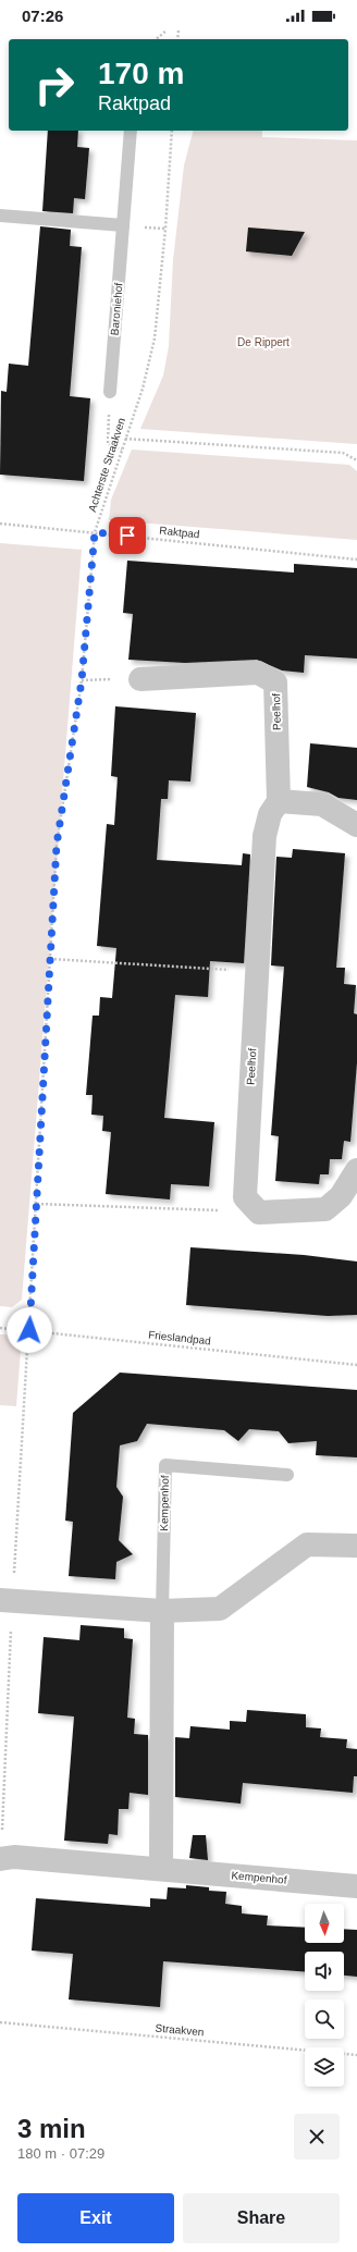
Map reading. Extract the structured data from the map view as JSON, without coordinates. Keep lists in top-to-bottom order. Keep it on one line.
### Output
{"streets":{"street":["Peelhof","Kempenhof"],"lane":["Baroniehof"],"path":["Achterste Straakven","Raktpad","Frieslandpad","Straakven"]},"crossings":[["Achterste Straakven","Raktpad"],["Achterste Straakven","Frieslandpad"]],"parks":["De Rippert"],"north":"bottom","page":{"status":"07:26","turn":["170 m","Raktpad"],"heading":["3 min","180 m · 07:29"],"buttons":["Exit","Share"]}}
